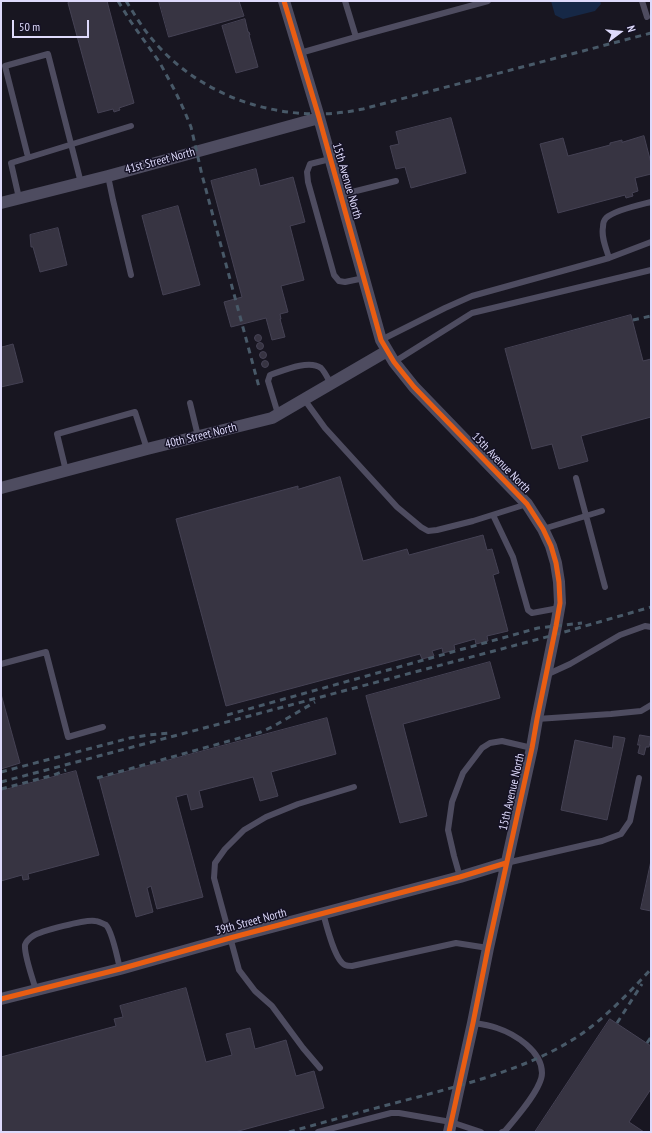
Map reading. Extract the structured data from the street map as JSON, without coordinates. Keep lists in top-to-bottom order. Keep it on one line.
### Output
{"streets":{"street":["41st Street North","15th Avenue North","40th Street North","39th Street North"]},"crossings":[["41st Street North","15th Avenue North"],["15th Avenue North","40th Street North"],["15th Avenue North","39th Street North"]],"scale_bar":"50 m","north":"right"}
